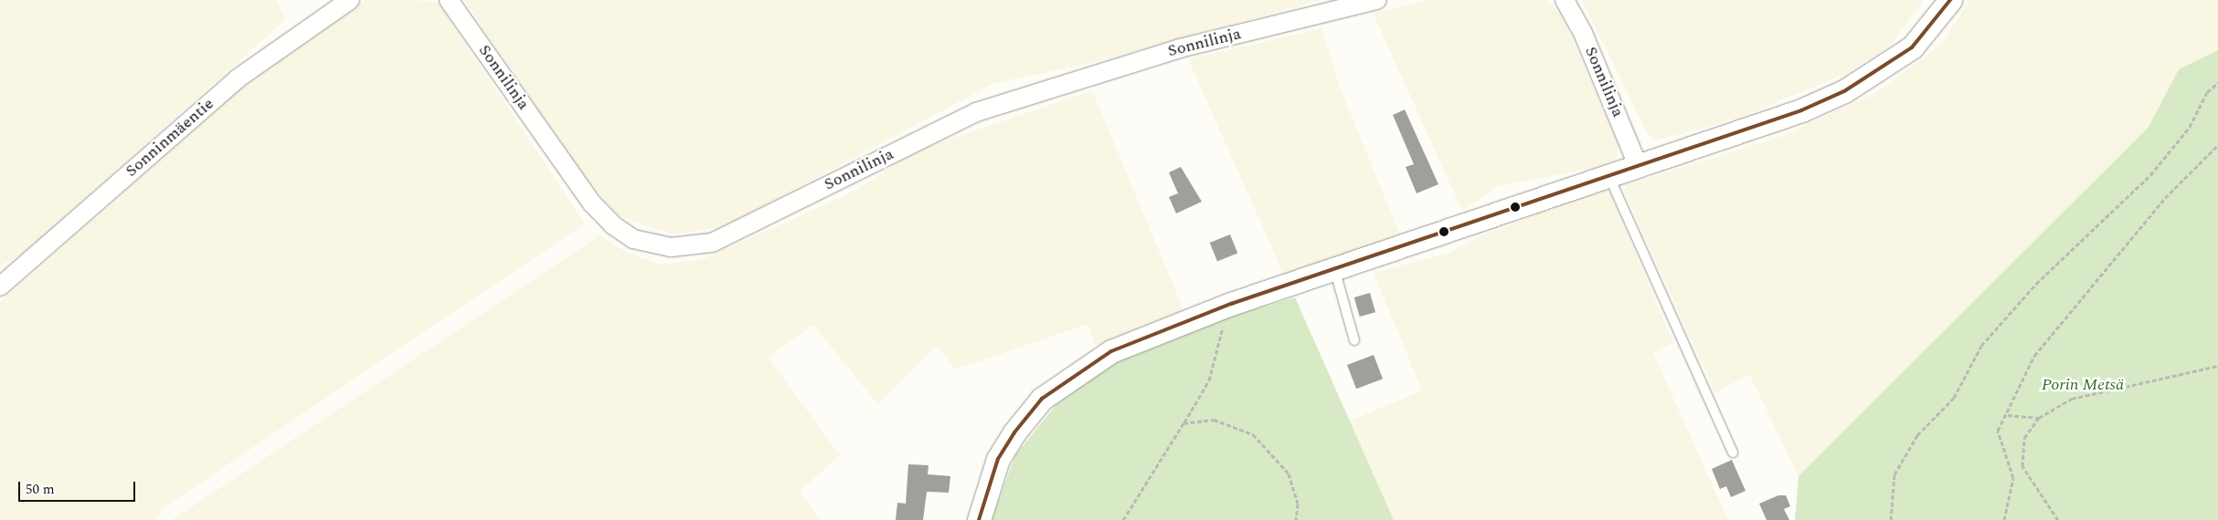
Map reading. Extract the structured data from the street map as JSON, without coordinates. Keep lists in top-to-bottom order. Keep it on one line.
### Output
{"streets":{"street":["Sonnilinja","Sonninmäentie"]},"parks":["Porin Metsä"],"scale_bar":"50 m"}
